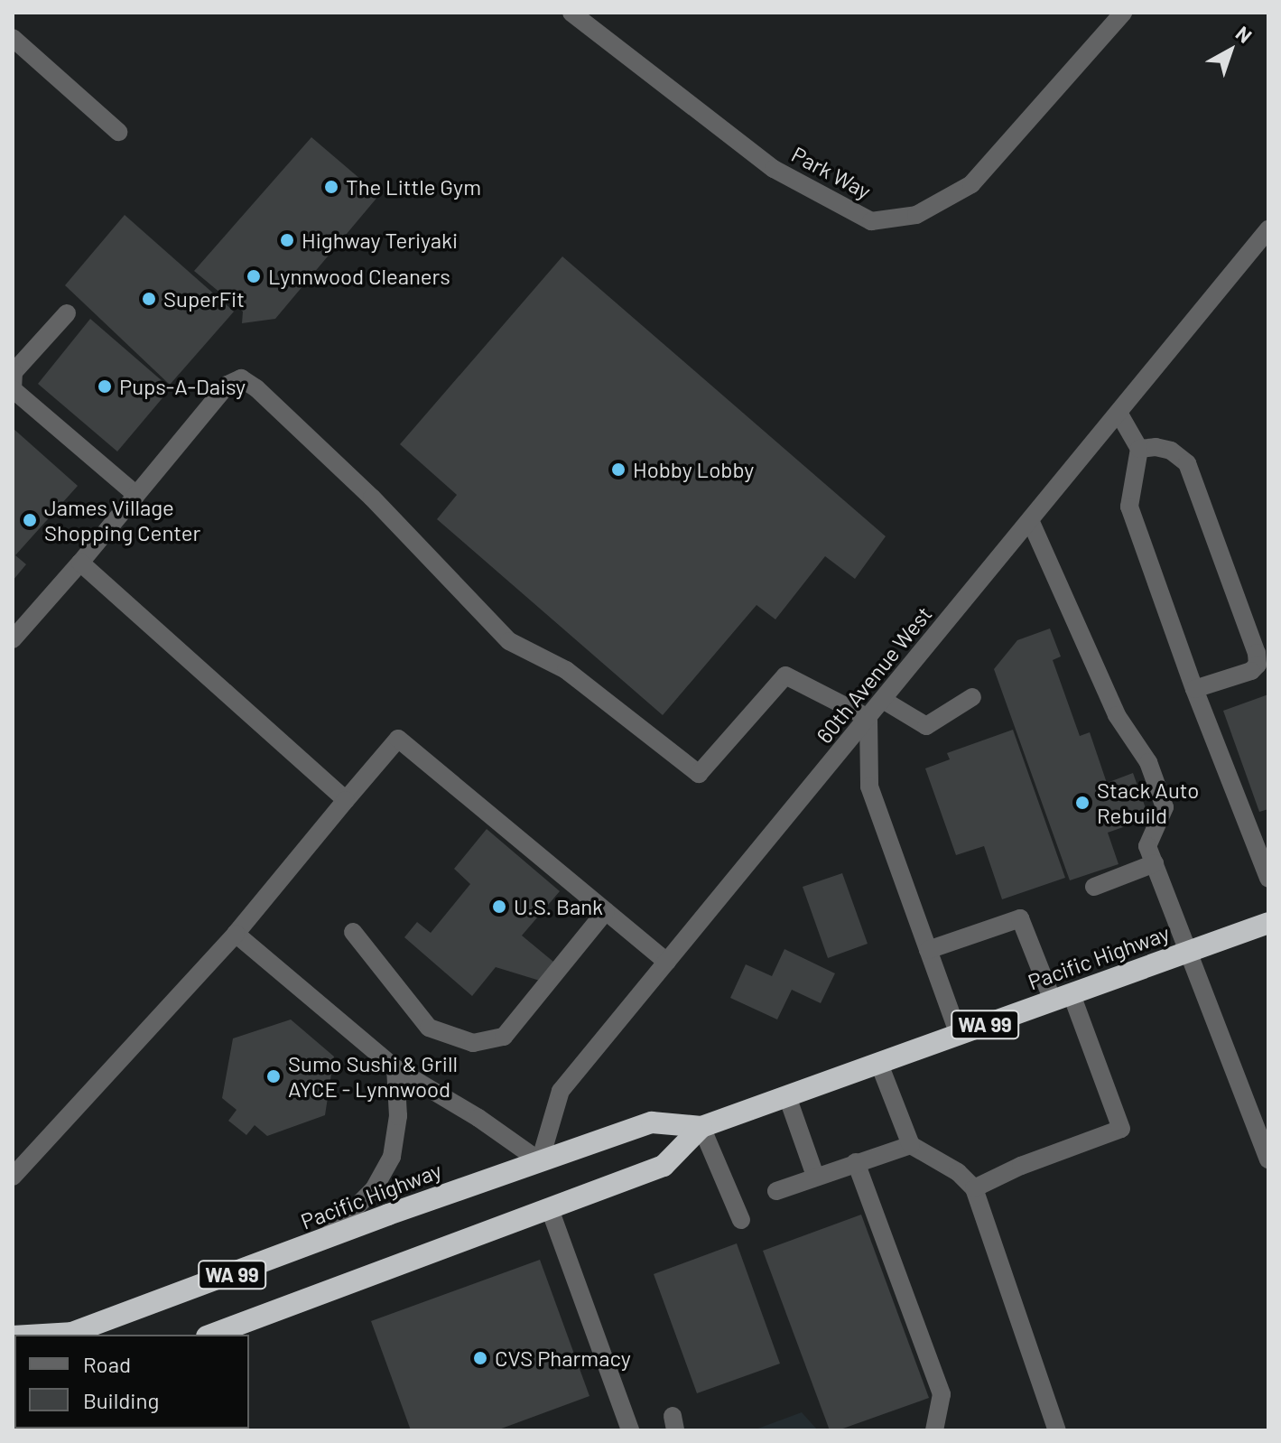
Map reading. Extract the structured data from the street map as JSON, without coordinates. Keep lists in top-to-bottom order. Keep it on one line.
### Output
{"streets":{"highway":["Pacific Highway","WA 99"],"street":["Park Way","60th Avenue West"]},"crossings":[["60th Avenue West","Pacific Highway"]],"places":["The Little Gym","Highway Teriyaki","Lynnwood Cleaners","SuperFit","Pups-A-Daisy","Hobby Lobby","James Village Shopping Center","Stack Auto Rebuild","U.S. Bank","Sumo Sushi & Grill AYCE - Lynnwood","CVS Pharmacy"],"legend":["Road","Building"],"north":"top right"}
